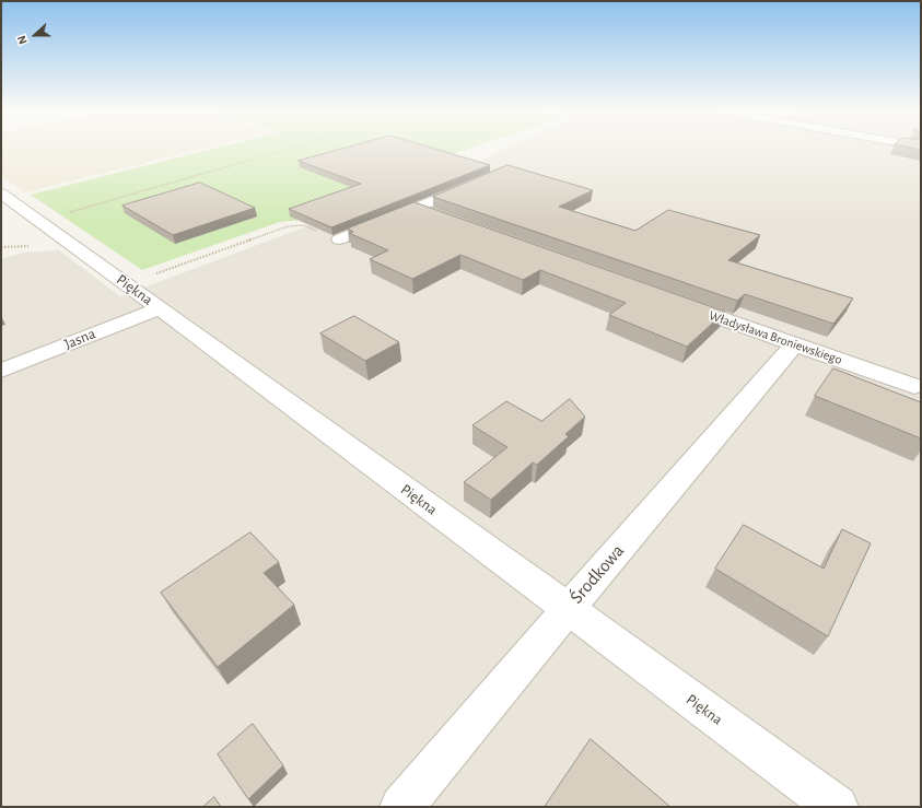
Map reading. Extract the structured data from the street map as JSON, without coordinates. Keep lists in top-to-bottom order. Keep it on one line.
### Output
{"streets":{"street":["Piękna","Władysława Broniewskiego","Jasna","Środkowa"]},"crossings":[["Piękna","Jasna"],["Piękna","Środkowa"],["Władysława Broniewskiego","Środkowa"]],"north":"left"}
